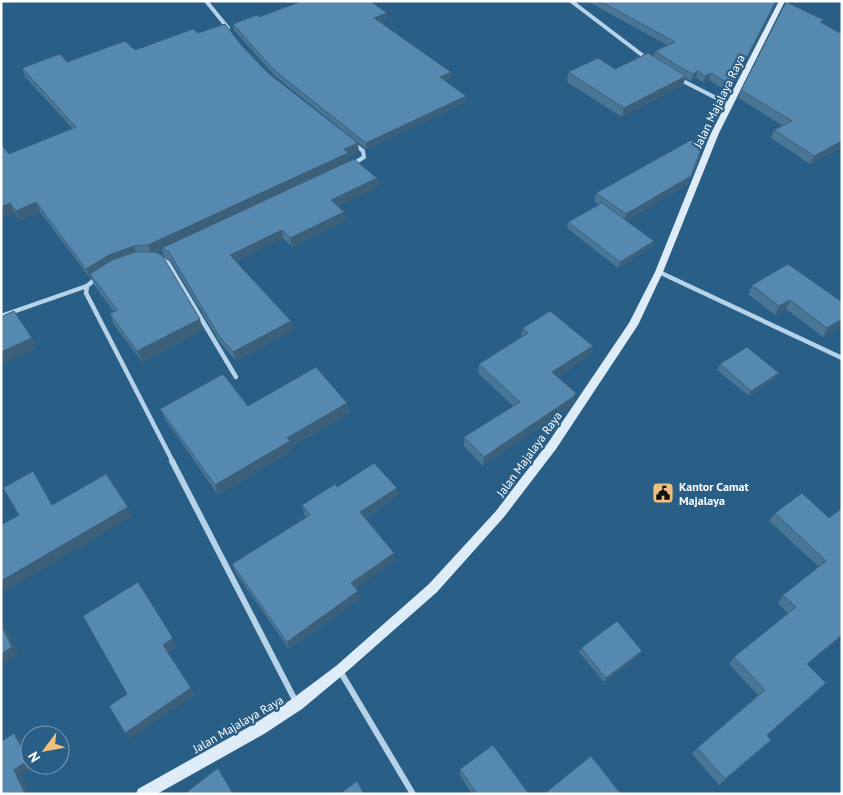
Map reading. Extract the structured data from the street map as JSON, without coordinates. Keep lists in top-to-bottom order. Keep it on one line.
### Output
{"streets":{"street":["Jalan Majalaya Raya"]},"places":{"public building":["Kantor Camat Majalaya"]},"north":"bottom left"}
